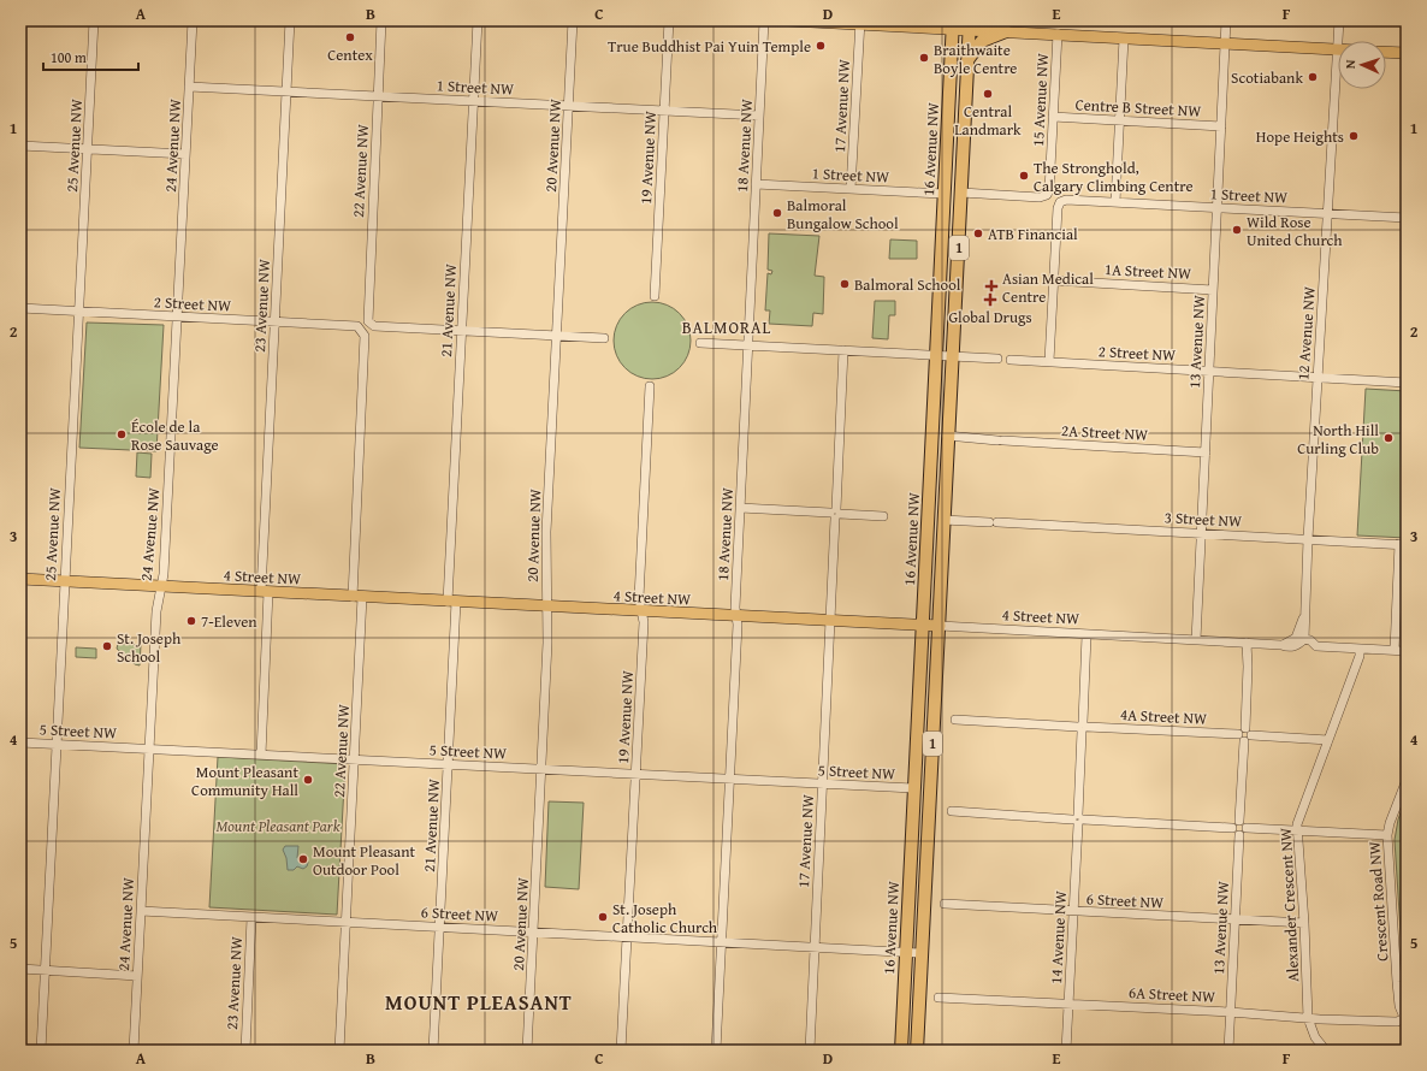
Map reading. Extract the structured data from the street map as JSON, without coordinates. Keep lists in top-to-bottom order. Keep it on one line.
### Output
{"streets":{"highway":["16 Avenue NW","1"],"main road":["4 Street NW"],"street":["1 Street NW","15 Avenue NW","17 Avenue NW","Centre B Street NW","25 Avenue NW","24 Avenue NW","20 Avenue NW","18 Avenue NW","19 Avenue NW","22 Avenue NW","1A Street NW","2 Street NW","23 Avenue NW","21 Avenue NW","12 Avenue NW","13 Avenue NW","2A Street NW","3 Street NW","4A Street NW","5 Street NW","6 Street NW","Crescent Road NW","Alexander Crescent NW","14 Avenue NW","6A Street NW"]},"crossings":[["1 Street NW","17 Avenue NW"],["1 Street NW","24 Avenue NW"],["1 Street NW","20 Avenue NW"],["1 Street NW","18 Avenue NW"],["1 Street NW","16 Avenue NW"],["1 Street NW","19 Avenue NW"],["1 Street NW","22 Avenue NW"],["1 Street NW","1A Street NW"],["1 Street NW","23 Avenue NW"],["1 Street NW","21 Avenue NW"],["1 Street NW","12 Avenue NW"],["1 Street NW","13 Avenue NW"],["15 Avenue NW","Centre B Street NW"],["15 Avenue NW","16 Avenue NW"],["17 Avenue NW","4 Street NW"],["17 Avenue NW","5 Street NW"],["17 Avenue NW","6 Street NW"],["Centre B Street NW","13 Avenue NW"],["25 Avenue NW","2 Street NW"],["25 Avenue NW","4 Street NW"],["25 Avenue NW","5 Street NW"],["24 Avenue NW","2 Street NW"],["24 Avenue NW","4 Street NW"],["24 Avenue NW","5 Street NW"],["24 Avenue NW","6 Street NW"],["20 Avenue NW","4 Street NW"],["20 Avenue NW","5 Street NW"],["20 Avenue NW","6 Street NW"],["18 Avenue NW","4 Street NW"],["18 Avenue NW","5 Street NW"],["18 Avenue NW","6 Street NW"],["16 Avenue NW","2A Street NW"],["16 Avenue NW","3 Street NW"],["16 Avenue NW","4 Street NW"],["16 Avenue NW","5 Street NW"],["16 Avenue NW","6 Street NW"],["19 Avenue NW","4 Street NW"],["19 Avenue NW","5 Street NW"],["19 Avenue NW","6 Street NW"],["22 Avenue NW","2 Street NW"],["22 Avenue NW","21 Avenue NW"],["22 Avenue NW","4 Street NW"],["22 Avenue NW","5 Street NW"],["22 Avenue NW","6 Street NW"],["1A Street NW","13 Avenue NW"],["2 Street NW","23 Avenue NW"],["2 Street NW","12 Avenue NW"],["2 Street NW","13 Avenue NW"],["23 Avenue NW","4 Street NW"],["23 Avenue NW","5 Street NW"],["23 Avenue NW","6 Street NW"],["21 Avenue NW","4 Street NW"],["21 Avenue NW","5 Street NW"],["21 Avenue NW","6 Street NW"],["12 Avenue NW","3 Street NW"],["12 Avenue NW","4 Street NW"],["13 Avenue NW","2A Street NW"],["13 Avenue NW","3 Street NW"],["13 Avenue NW","4 Street NW"],["13 Avenue NW","6 Street NW"],["13 Avenue NW","6A Street NW"],["4 Street NW","14 Avenue NW"],["4A Street NW","Alexander Crescent NW"],["4A Street NW","14 Avenue NW"],["6 Street NW","Alexander Crescent NW"],["6 Street NW","14 Avenue NW"],["Crescent Road NW","6A Street NW"],["Alexander Crescent NW","6A Street NW"],["14 Avenue NW","6A Street NW"]],"districts":["BALMORAL","MOUNT PLEASANT"],"parks":["Mount Pleasant Park"],"places":{"other":["Centex","True Buddhist Pai Yuin Temple","Braithwaite Boyle Centre","Scotiabank","Central Landmark","Hope Heights","The Stronghold, Calgary Climbing Centre","Balmoral Bungalow School","Wild Rose United Church","ATB Financial","Balmoral School","École de la Rose Sauvage","North Hill Curling Club","7-Eleven","St. Joseph School","Mount Pleasant Community Hall","Mount Pleasant Outdoor Pool","St. Joseph Catholic Church"],"health":["Asian Medical Centre","Global Drugs"]},"scale_bar":"100 m","north":"left","grid":{"columns":["A","B","C","D","E","F"],"rows":["1","2","3","4","5"]}}
